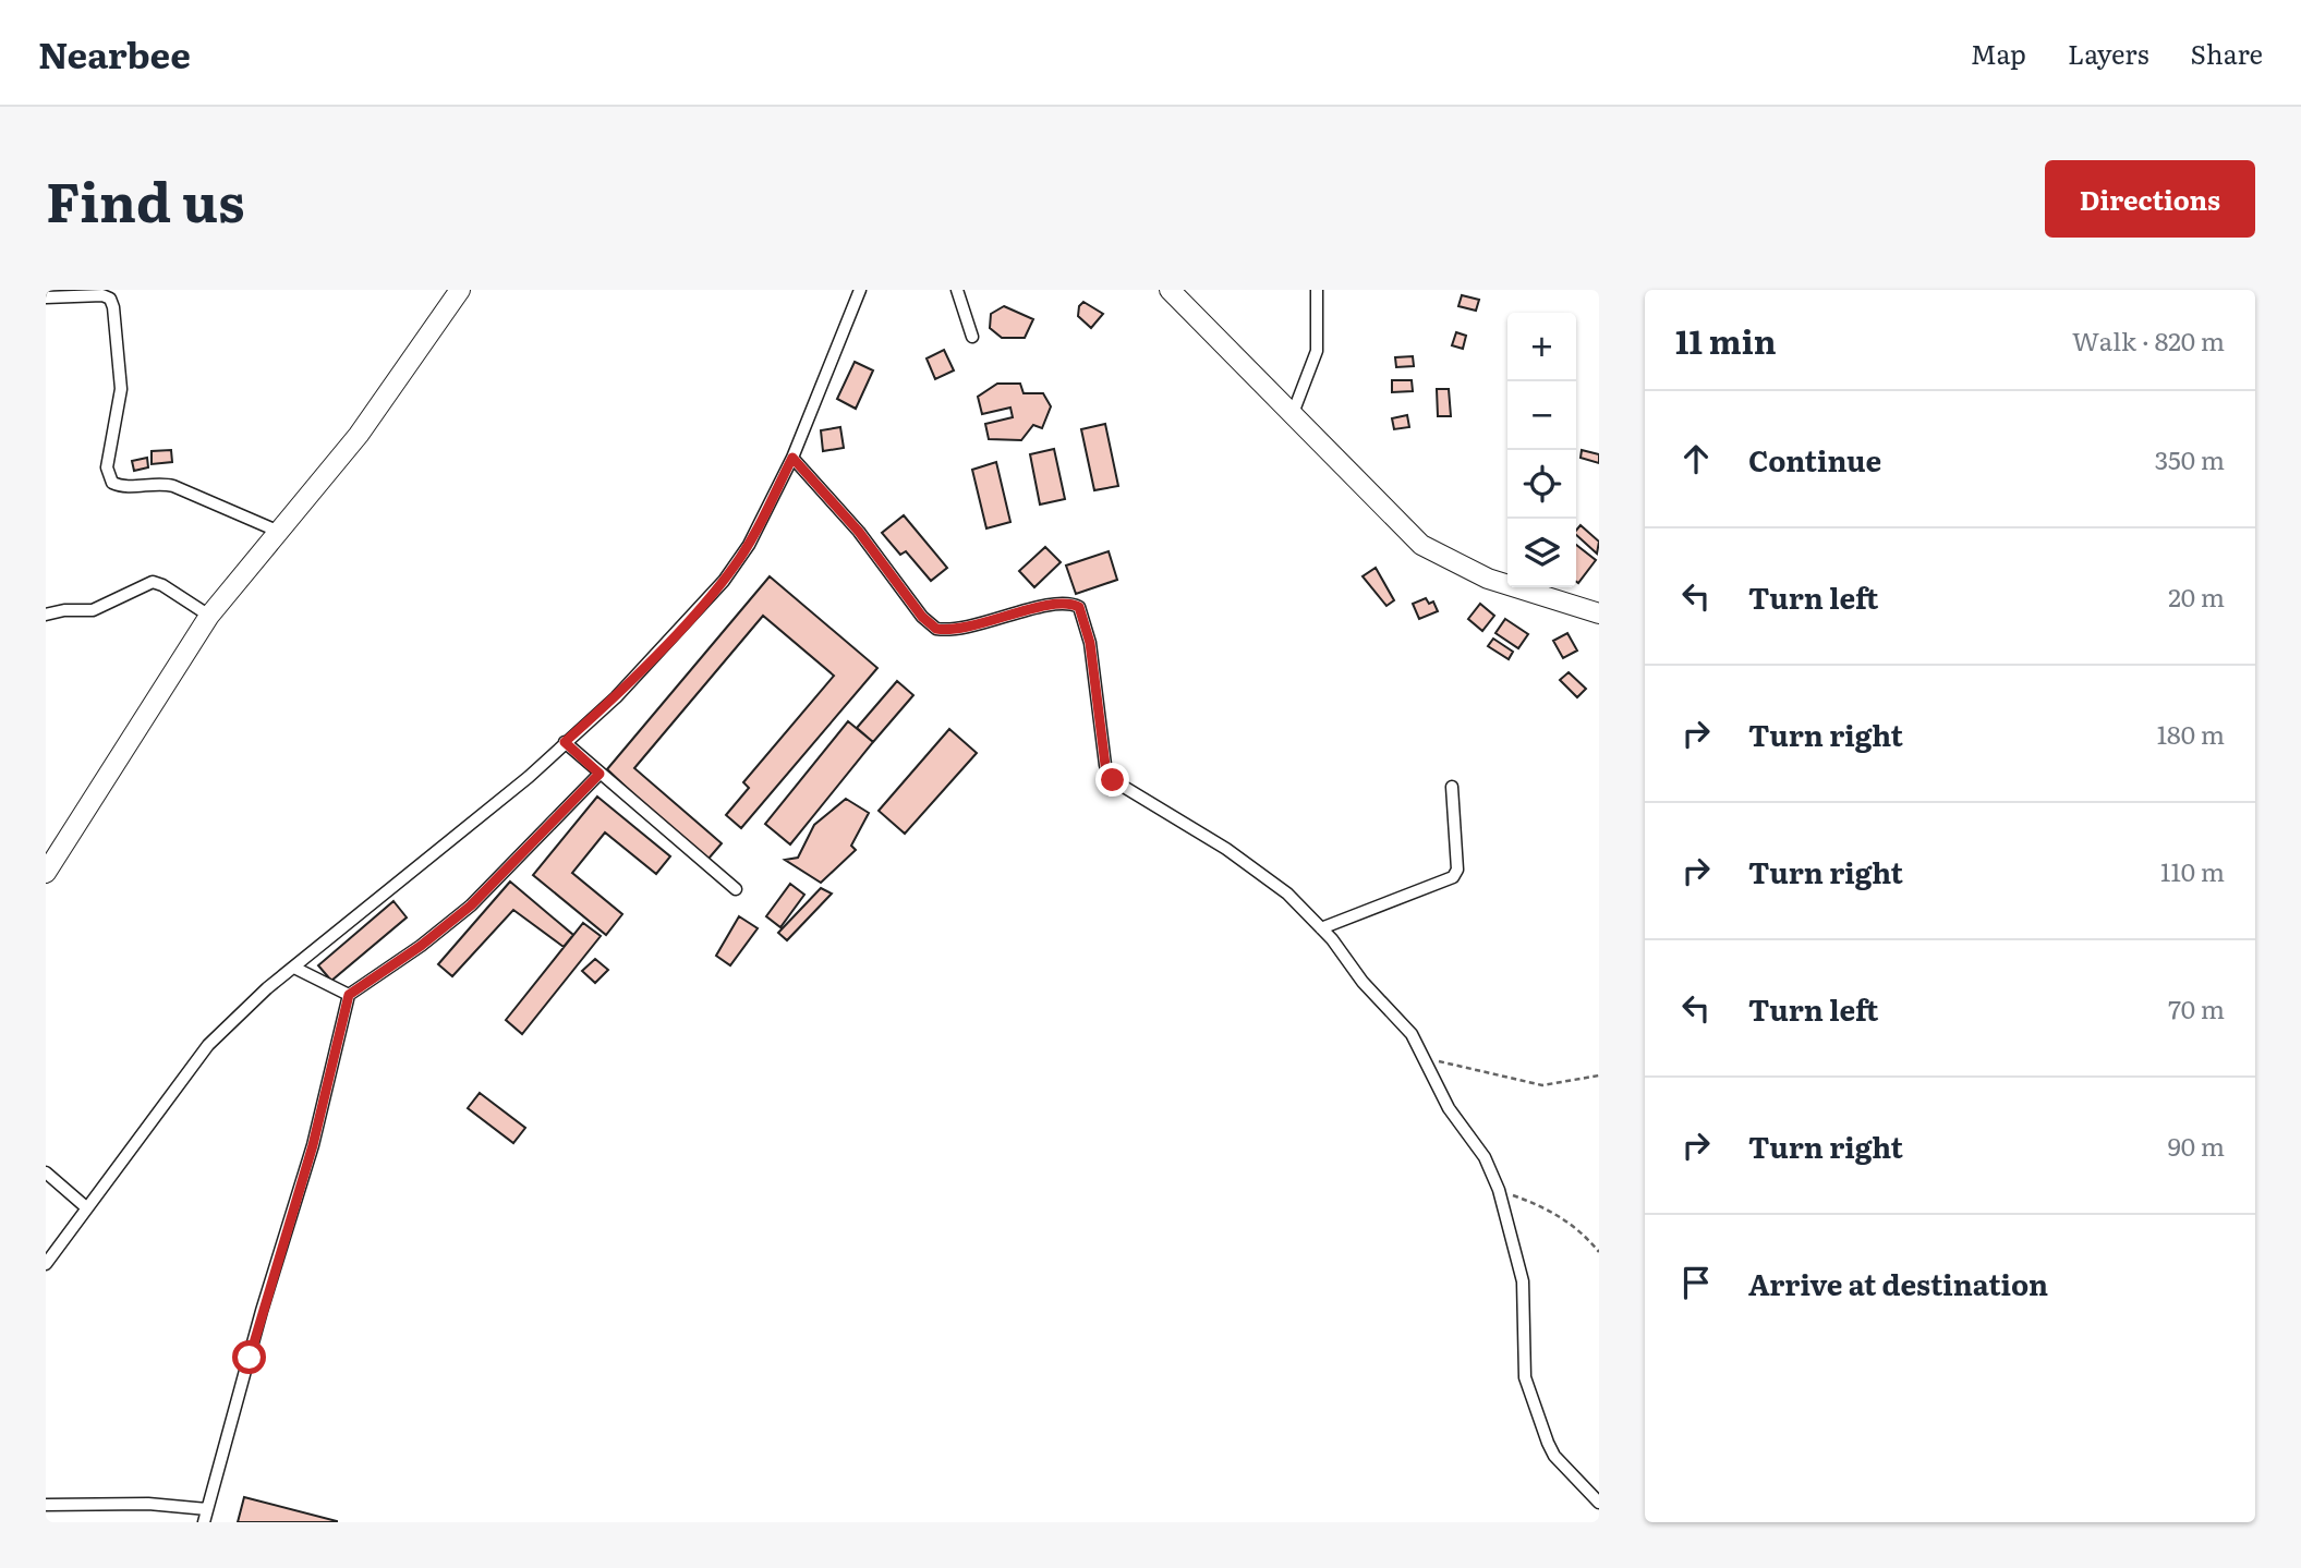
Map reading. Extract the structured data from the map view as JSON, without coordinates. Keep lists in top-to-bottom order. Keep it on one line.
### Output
{"page":{"header":"Nearbee","nav":["Map","Layers","Share"],"title":"Find us","buttons":"Directions","heading":["11 min","Walk · 820 m"],"map_buttons":["+","−"],"list":[["Continue","350 m"],["Turn left","20 m"],["Turn right","180 m"],["Turn right","110 m"],["Turn left","70 m"],["Turn right","90 m"],"Arrive at destination"]}}
